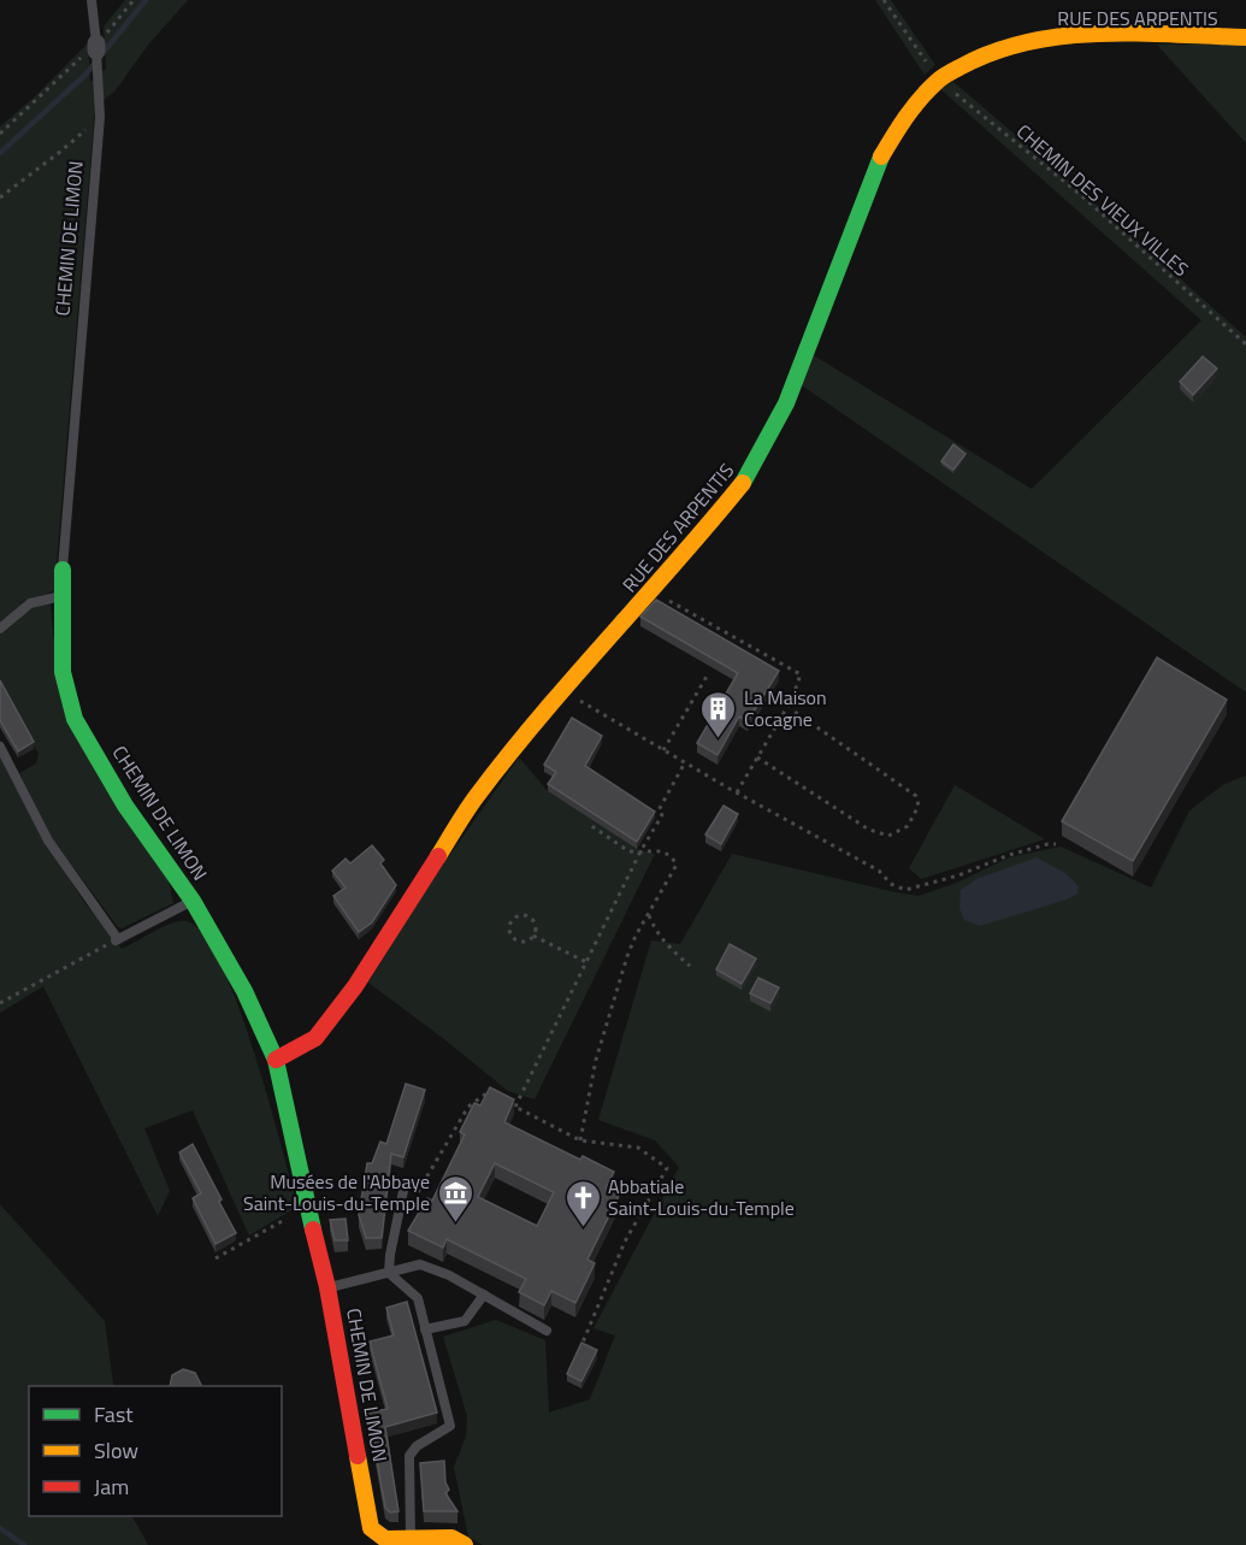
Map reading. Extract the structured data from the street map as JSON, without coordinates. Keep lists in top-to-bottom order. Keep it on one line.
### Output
{"streets":{"street":["RUE DES ARPENTIS","CHEMIN DE LIMON"],"path":["CHEMIN DES VIEUX VILLES"]},"crossings":[["RUE DES ARPENTIS","CHEMIN DES VIEUX VILLES"],["RUE DES ARPENTIS","CHEMIN DE LIMON"]],"places":{"building":["La Maison Cocagne"],"museum":["Musées de l'Abbaye Saint-Louis-du-Temple"],"church":["Abbatiale Saint-Louis-du-Temple"]},"legend":["Fast","Slow","Jam"]}
